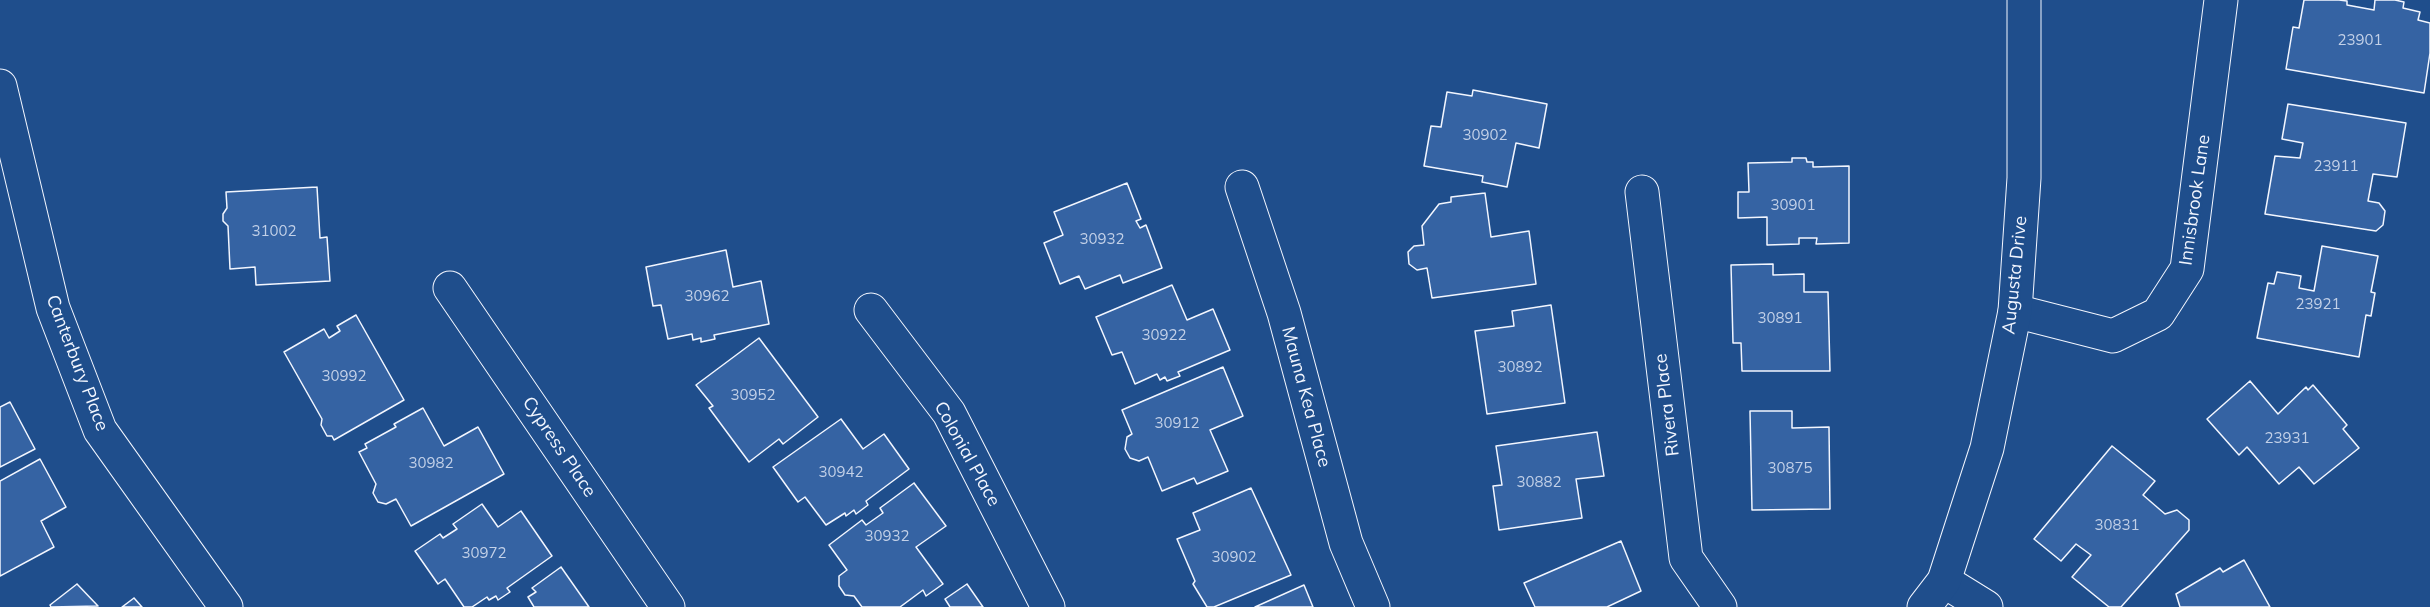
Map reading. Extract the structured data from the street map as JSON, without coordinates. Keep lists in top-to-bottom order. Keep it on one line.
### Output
{"streets":{"street":["Innisbrook Lane","Augusta Drive","Canterbury Place","Mauna Kea Place","Rivera Place","Cypress Place","Colonial Place"]},"crossings":[["Innisbrook Lane","Augusta Drive"]],"house_numbers":["23901","30902","23911","30901","31002","30932","30962","23921","30891","30922","30892","30992","30952","30912","23931","30982","30875","30942","30882","30831","30932","30972","30902"]}
